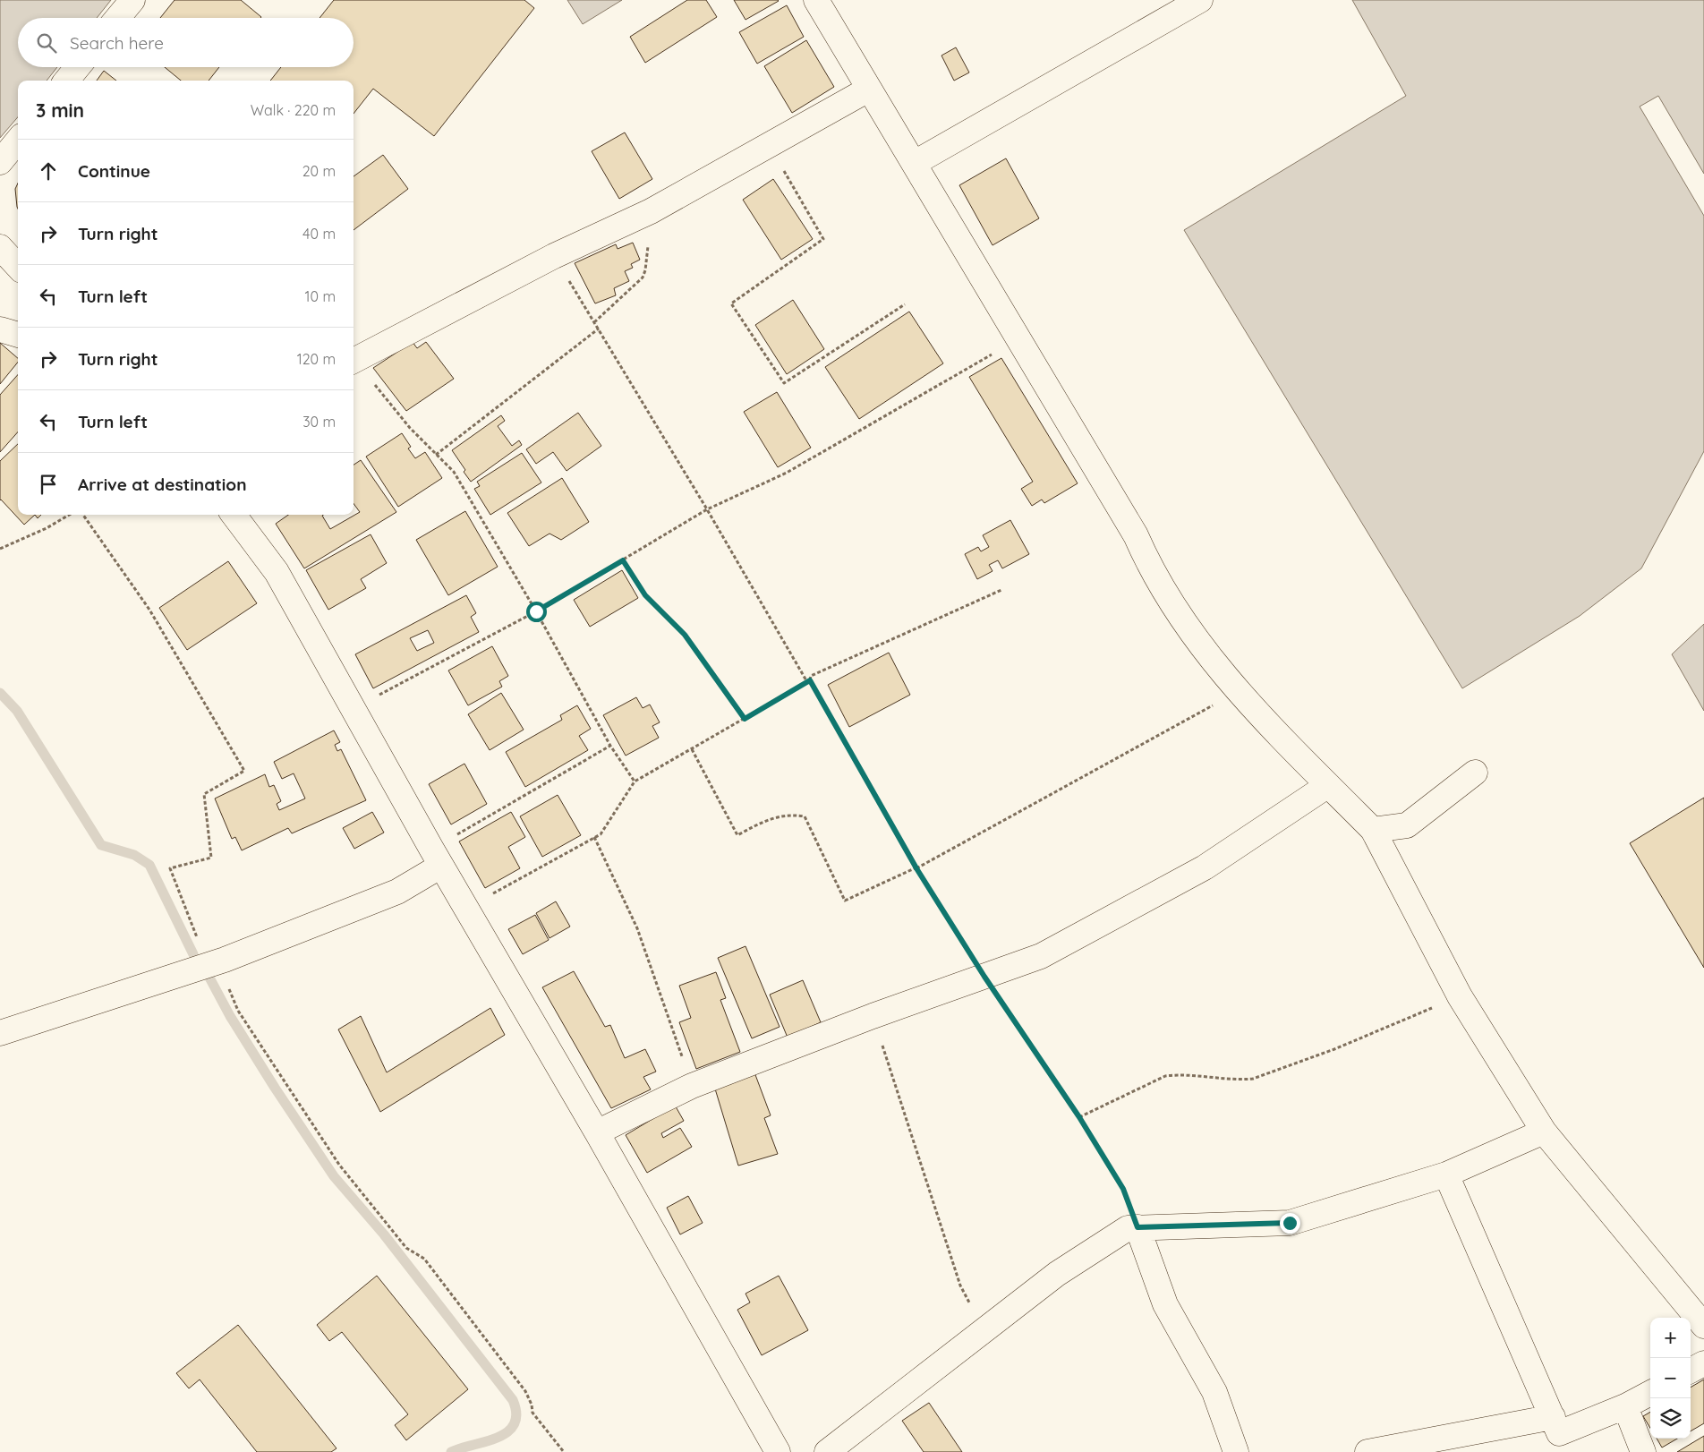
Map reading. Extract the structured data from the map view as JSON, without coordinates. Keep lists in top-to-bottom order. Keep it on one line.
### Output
{"page":{"search":"Search here","heading":["3 min","Walk · 220 m"],"list":[["Continue","20 m"],["Turn right","40 m"],["Turn left","10 m"],["Turn right","120 m"],["Turn left","30 m"],"Arrive at destination"],"map_buttons":["+","−"]}}
